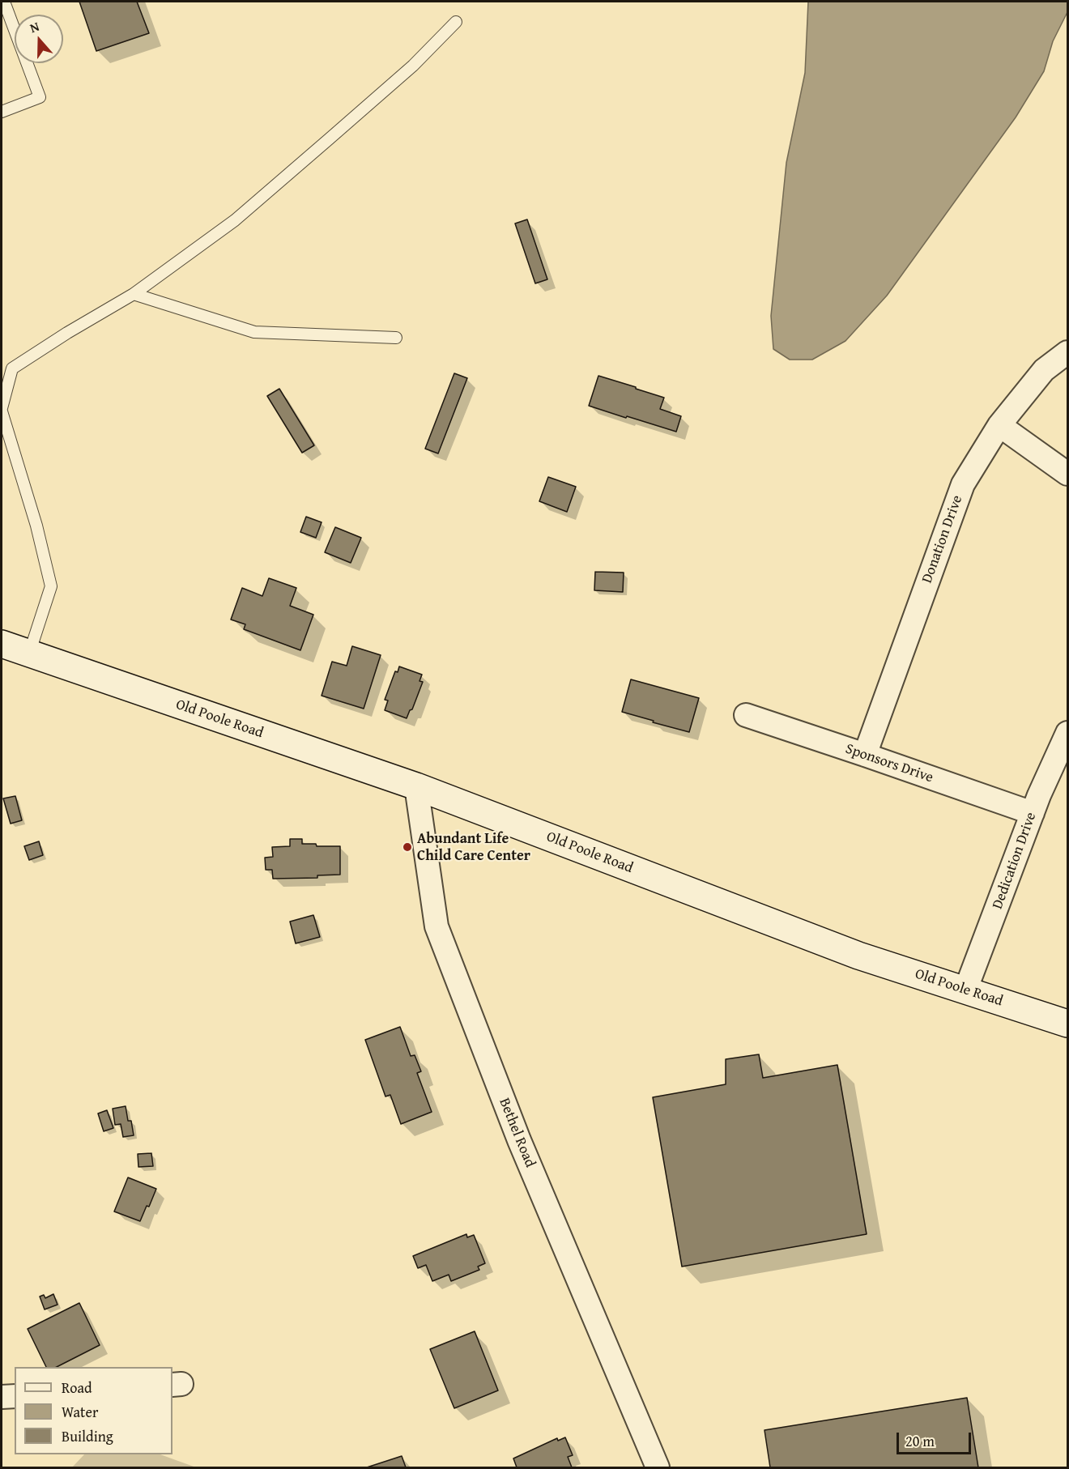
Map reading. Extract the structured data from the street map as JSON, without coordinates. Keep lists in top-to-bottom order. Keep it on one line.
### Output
{"streets":{"street":["Donation Drive","Old Poole Road","Sponsors Drive","Dedication Drive","Bethel Road"]},"crossings":[["Donation Drive","Sponsors Drive"],["Old Poole Road","Dedication Drive"],["Old Poole Road","Bethel Road"],["Sponsors Drive","Dedication Drive"]],"places":["Abundant Life Child Care Center"],"legend":["Road","Water","Building"],"scale_bar":"20 m","north":"top"}
